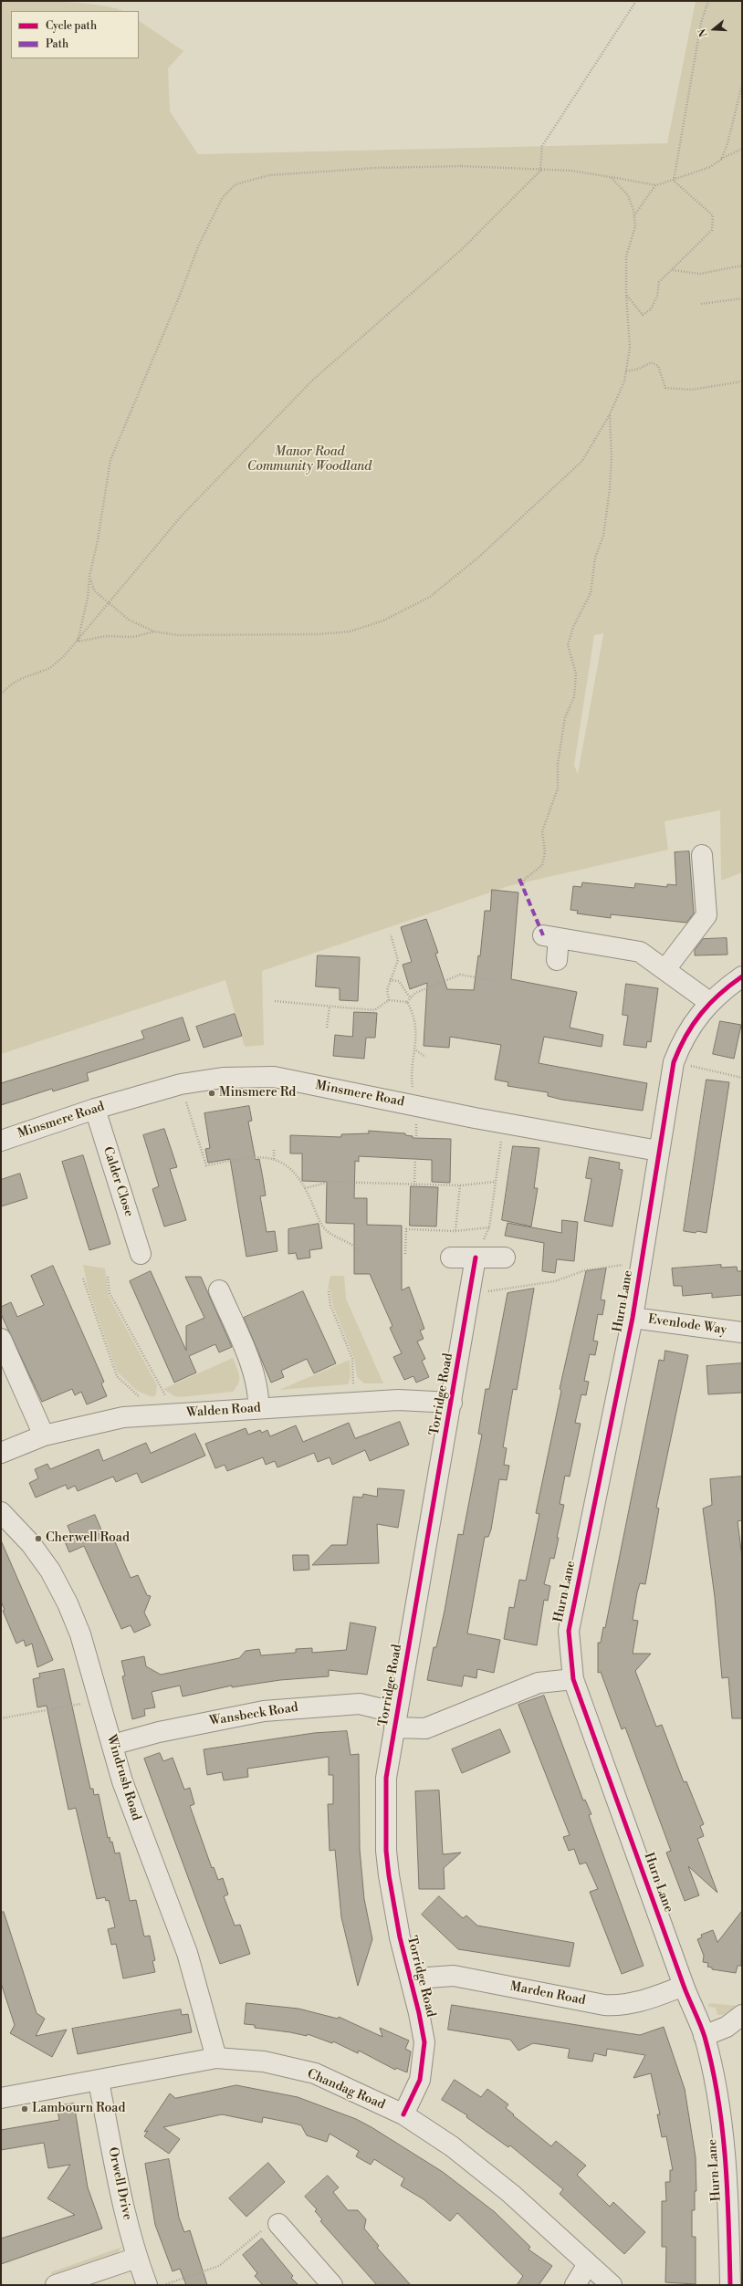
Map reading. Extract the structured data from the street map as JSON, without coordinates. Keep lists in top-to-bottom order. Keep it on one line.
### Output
{"streets":{"street":["Minsmere Road","Calder Close","Hurn Lane","Evenlode Way","Torridge Road","Walden Road","Wansbeck Road","Windrush Road","Marden Road","Chandag Road","Orwell Drive"]},"crossings":[["Minsmere Road","Calder Close"],["Minsmere Road","Hurn Lane"],["Hurn Lane","Evenlode Way"],["Hurn Lane","Marden Road"],["Torridge Road","Walden Road"],["Torridge Road","Wansbeck Road"],["Torridge Road","Marden Road"],["Torridge Road","Chandag Road"],["Wansbeck Road","Windrush Road"],["Windrush Road","Chandag Road"],["Chandag Road","Orwell Drive"]],"parks":["Manor Road Community Woodland"],"places":["Minsmere Rd","Cherwell Road","Lambourn Road"],"legend":["Cycle path","Path"],"north":"left"}
